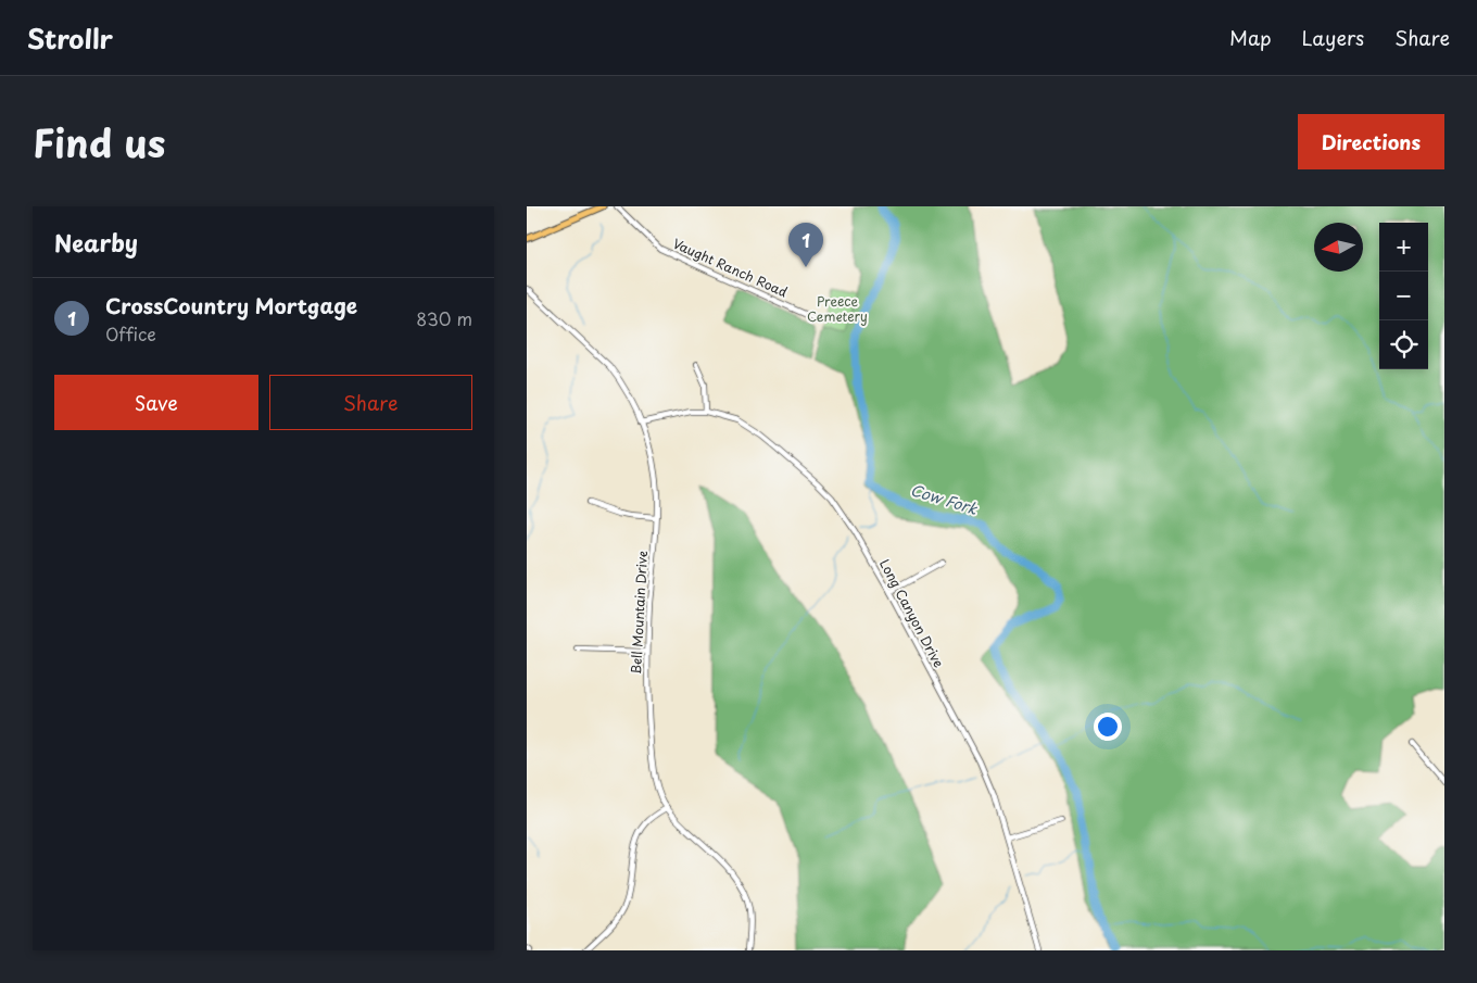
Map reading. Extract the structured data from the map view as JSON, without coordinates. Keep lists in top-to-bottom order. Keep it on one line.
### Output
{"streets":{"street":["Vaught Ranch Road","Bell Mountain Drive","Long Canyon Drive"]},"crossings":[["Bell Mountain Drive","Long Canyon Drive"]],"water":["Cow Fork"],"parks":["Preece Cemetery"],"north":"left","page":{"header":"Strollr","nav":["Map","Layers","Share"],"title":"Find us","buttons":["Directions",["Save","Share"]],"heading":"Nearby","map_buttons":["+","−"],"pins":"1","list":[{"mark":"1","name":"CrossCountry Mortgage","note":"Office","value":"830 m"}]}}
